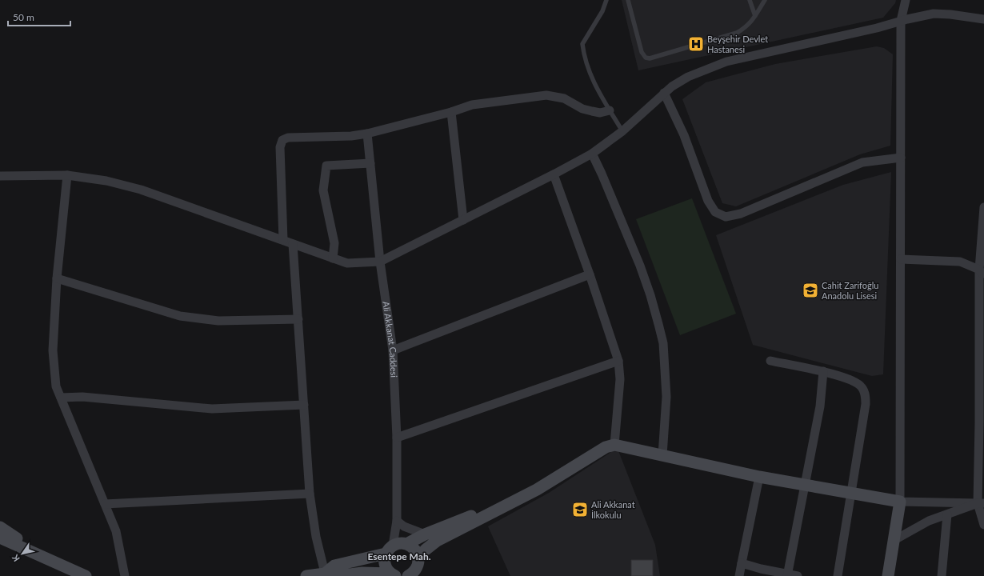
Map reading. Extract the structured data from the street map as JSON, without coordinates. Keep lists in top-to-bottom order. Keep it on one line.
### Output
{"streets":{"street":["Ali Akkanat Caddesi"]},"districts":["Esentepe Mah."],"places":{"hospital":["Beyşehir Devlet Hastanesi"],"school or university":["Cahit Zarifoğlu Anadolu Lisesi","Ali Akkanat İlkokulu"]},"scale_bar":"50 m","north":"bottom left"}
